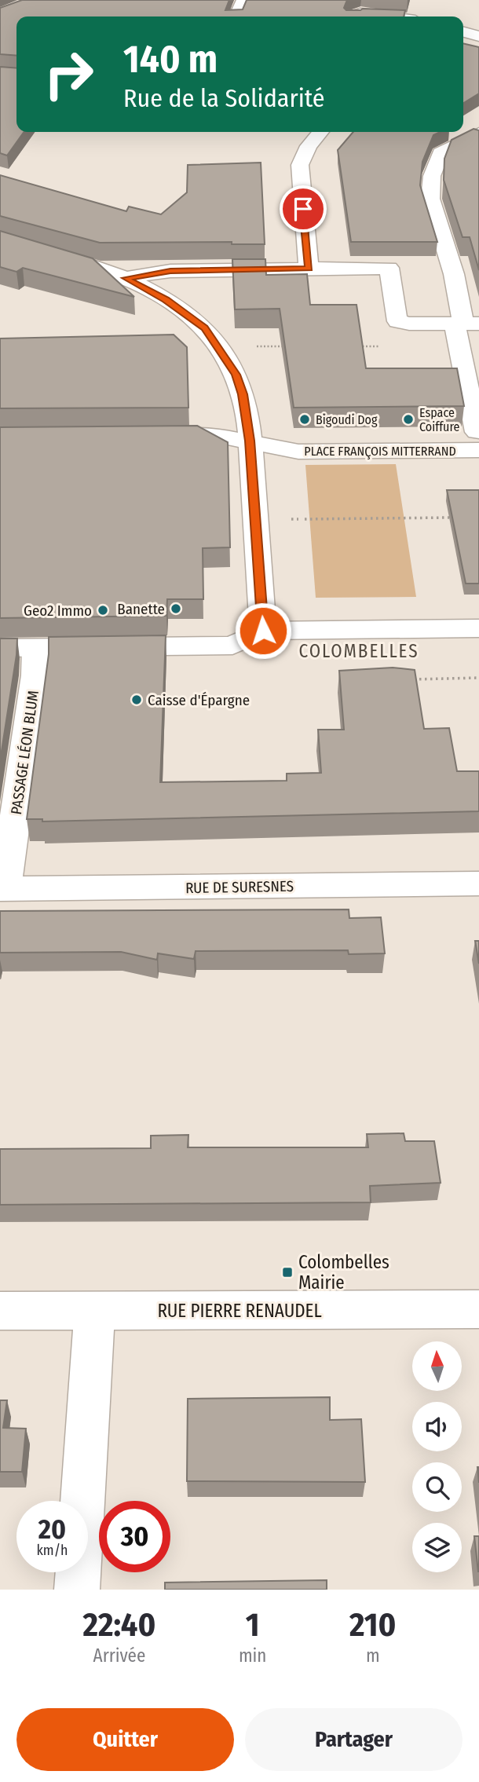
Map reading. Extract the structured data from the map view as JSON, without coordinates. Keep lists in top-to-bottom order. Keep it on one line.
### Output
{"streets":{"street":["PLACE FRANÇOIS MITTERRAND","PASSAGE LÉON BLUM","RUE DE SURESNES","RUE PIERRE RENAUDEL"]},"crossings":[["PASSAGE LÉON BLUM","RUE DE SURESNES"]],"districts":["COLOMBELLES"],"places":{"other":["Bigoudi Dog","Espace Coiffure","Banette","Geo2 Immo","Caisse d'Épargne"],"transit":["Colombelles Mairie"]},"north":"top","page":{"turn":["140 m","Rue de la Solidarité"],"speed":"20 km/h","limit":"30","eta":["22:40","Arrivée","1","min","210","m"],"buttons":["Quitter","Partager"]}}
